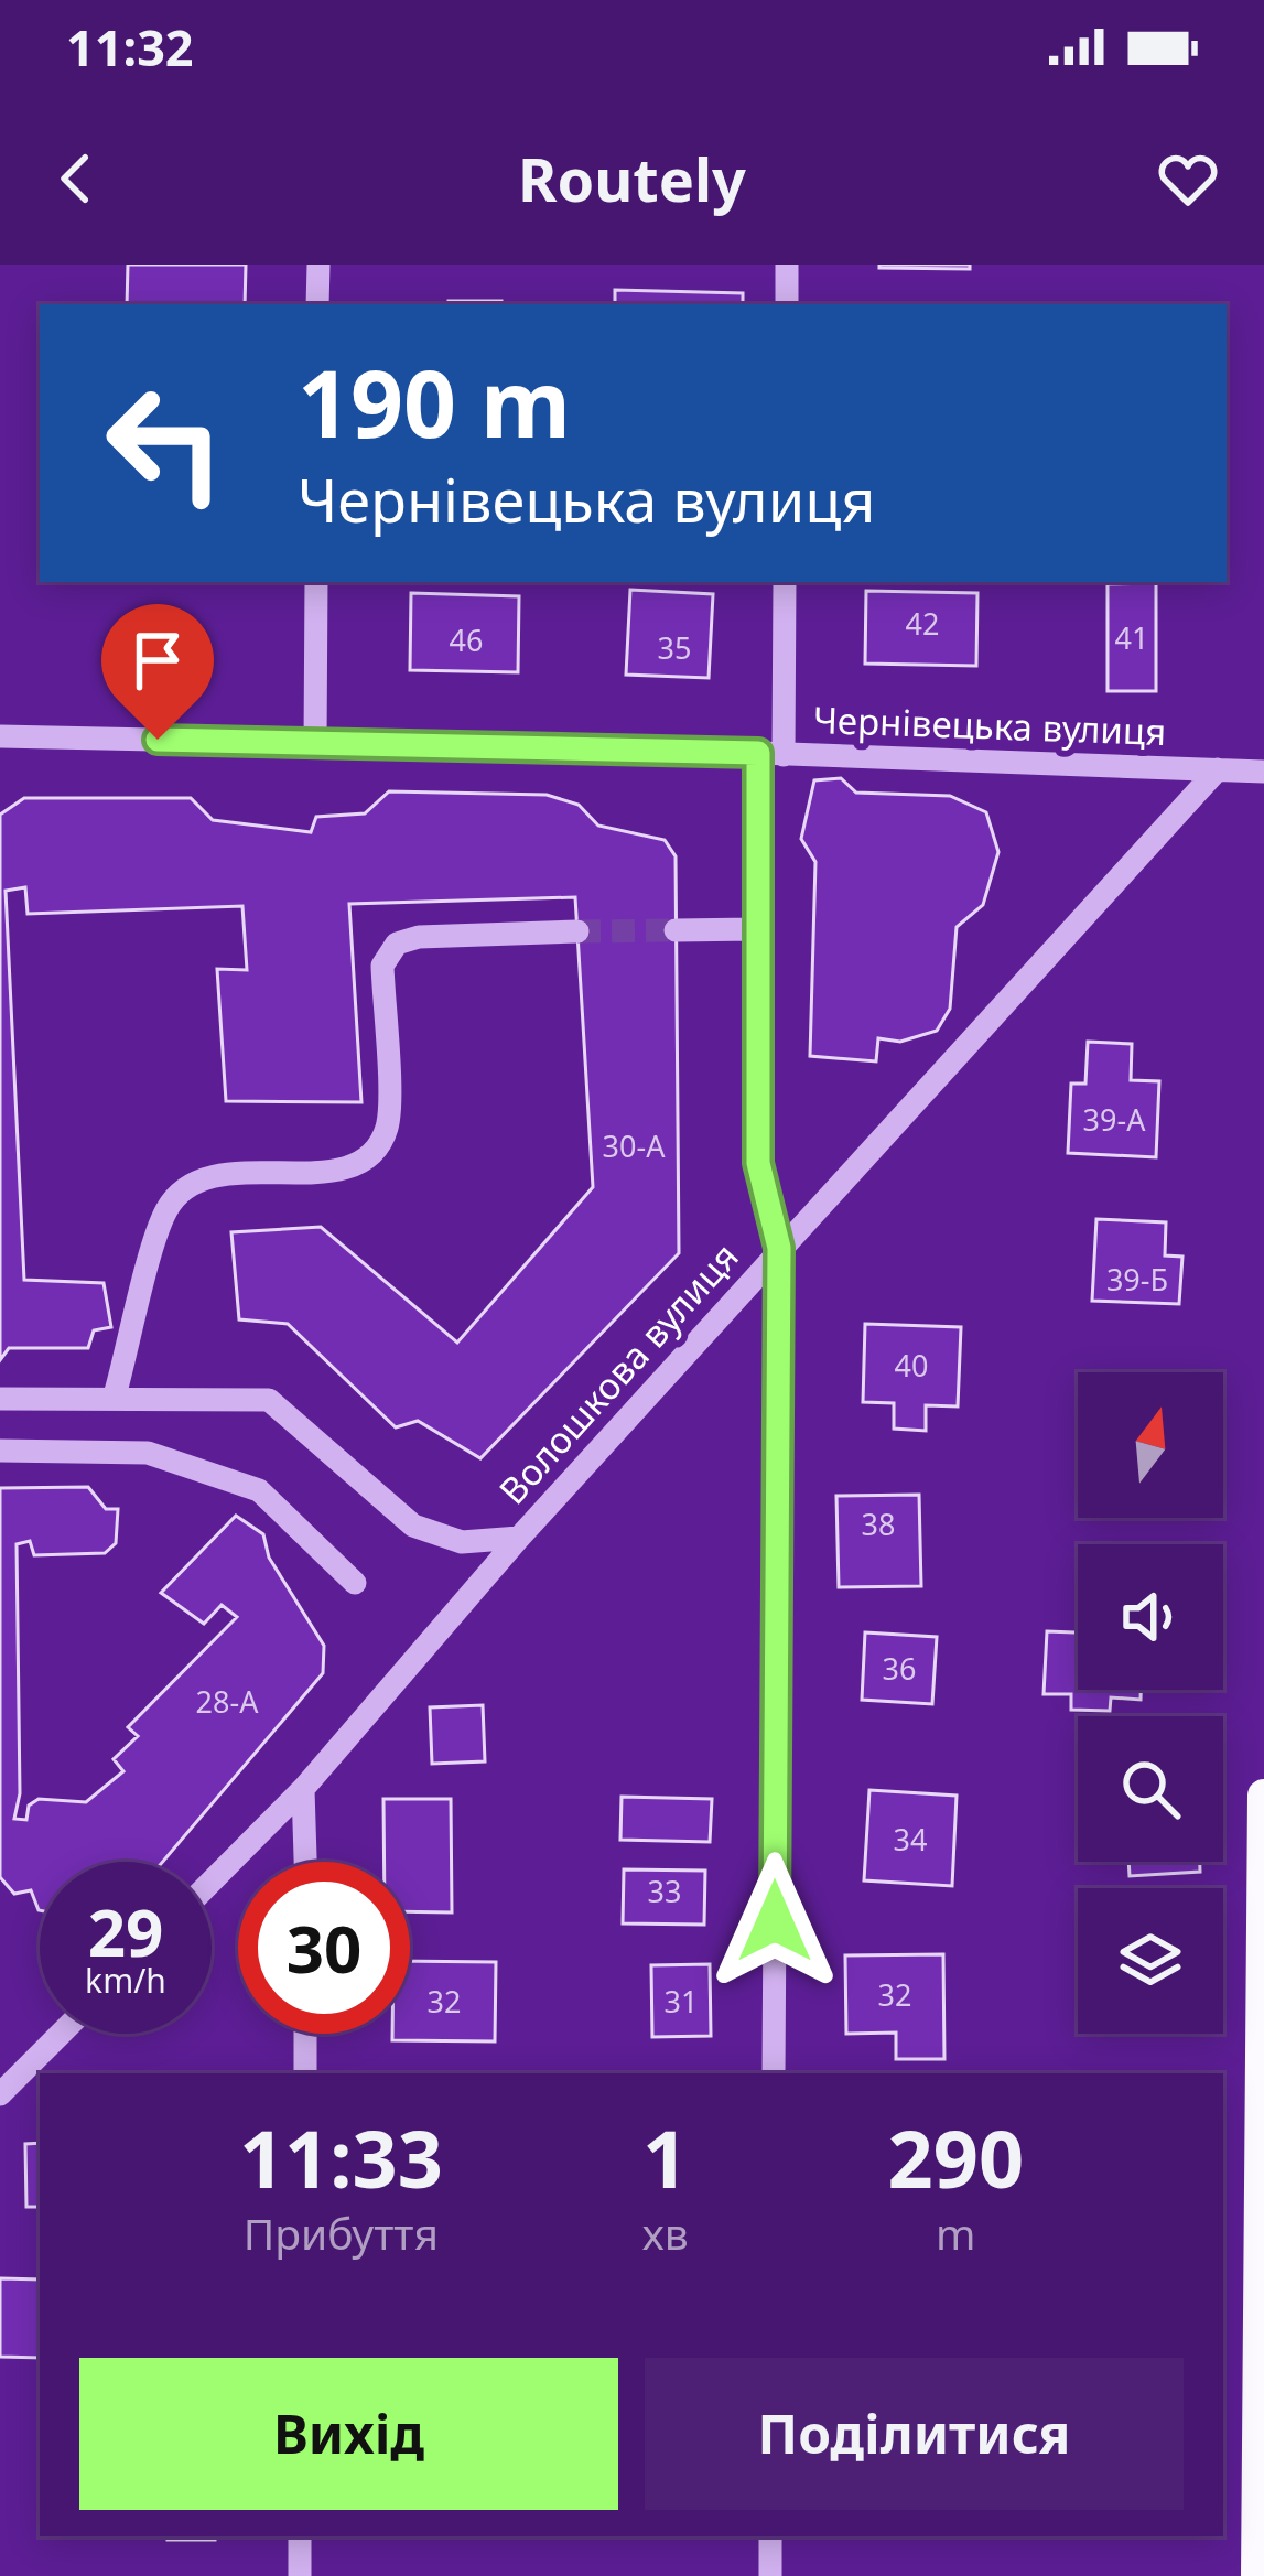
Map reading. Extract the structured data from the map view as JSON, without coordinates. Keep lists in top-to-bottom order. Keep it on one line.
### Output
{"streets":{"street":["Чернівецька вулиця","Волошкова вулиця"]},"crossings":[["Чернівецька вулиця","Волошкова вулиця"]],"house_numbers":["42","41","46","35","39-А","30-А","39-Б","40","38","36","28-А","34","33","32","32","31"],"north":"top","page":{"status":"11:32","header":"Routely","turn":["190 m","Чернівецька вулиця"],"speed":"29 km/h","limit":"30","eta":["11:33","Прибуття","1","хв","290","m"],"buttons":["Вихід","Поділитися"]}}
